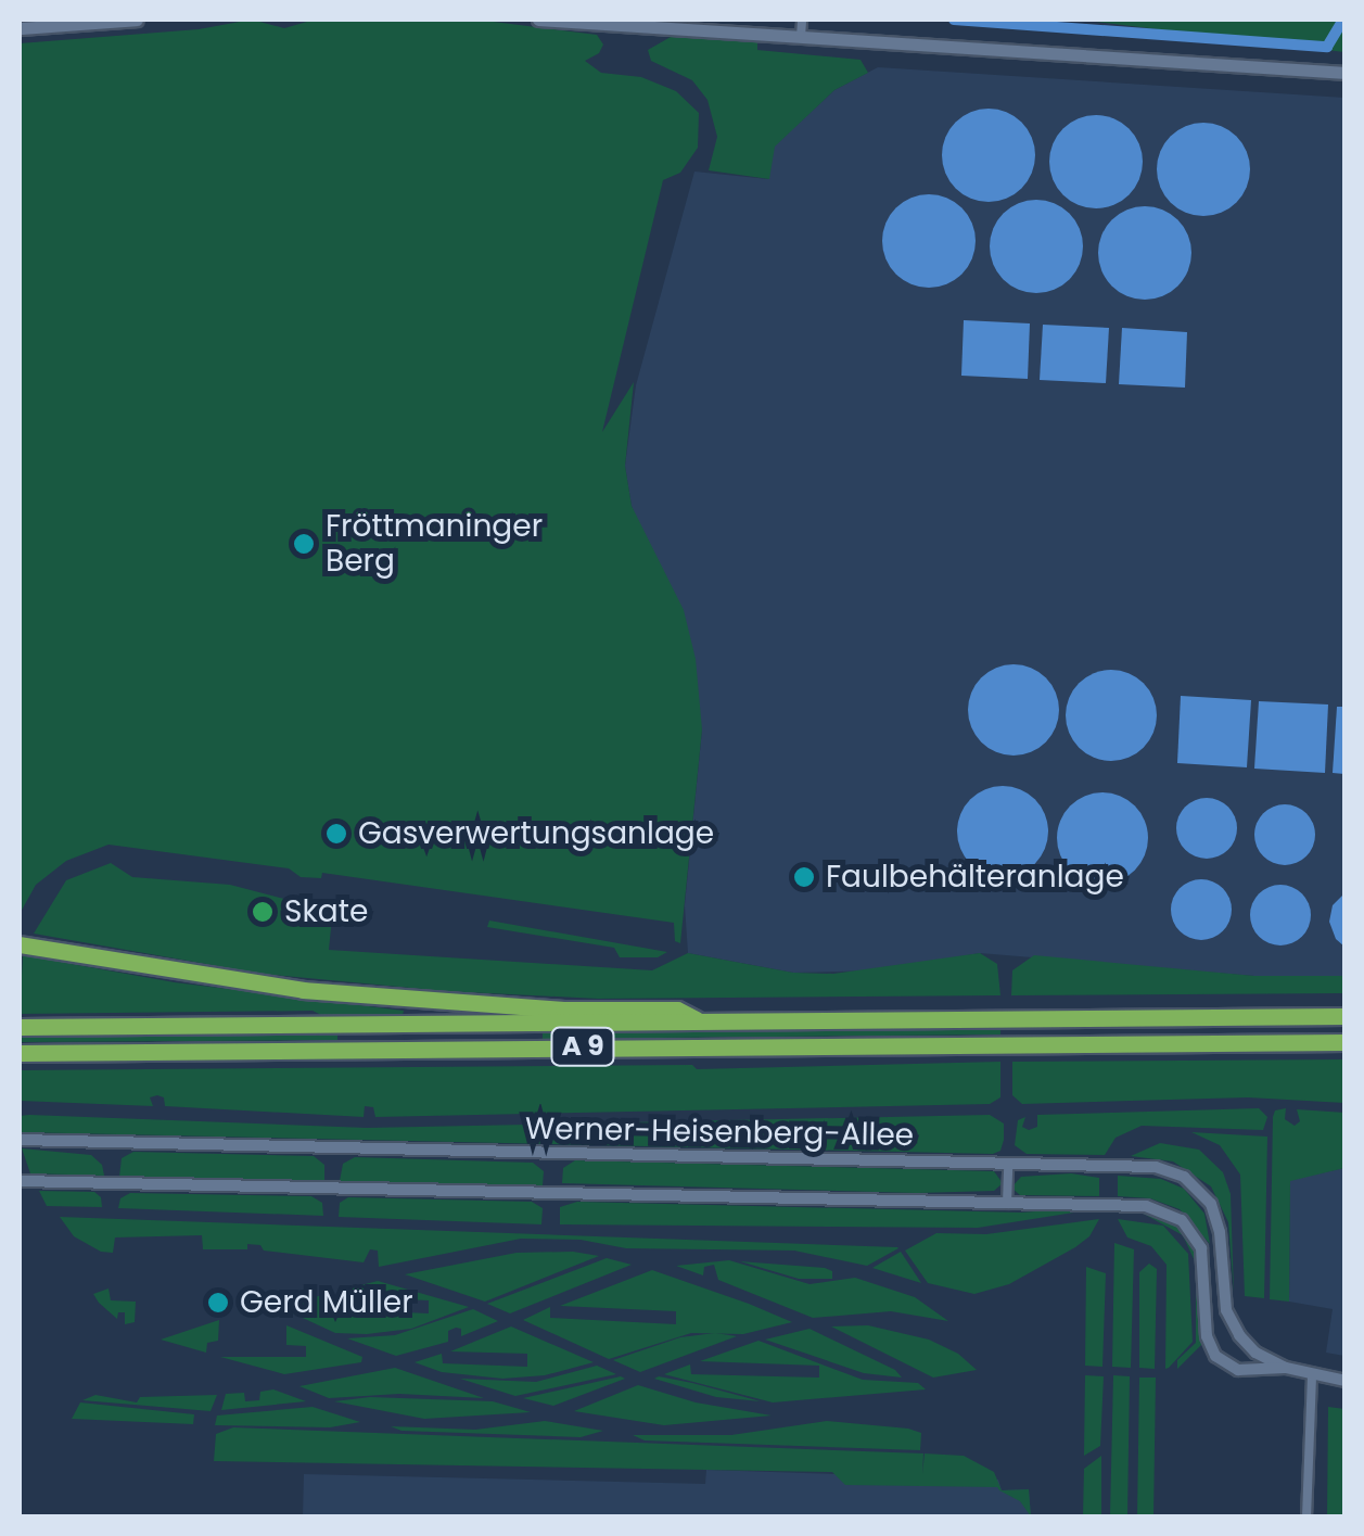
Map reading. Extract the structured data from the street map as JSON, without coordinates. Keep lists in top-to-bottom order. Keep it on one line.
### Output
{"streets":{"highway":["A 9"],"street":["Werner-Heisenberg-Allee"]},"places":["Fröttmaninger Berg","Gasverwertungsanlage","Faulbehälteranlage","Skate","Gerd Müller"]}
